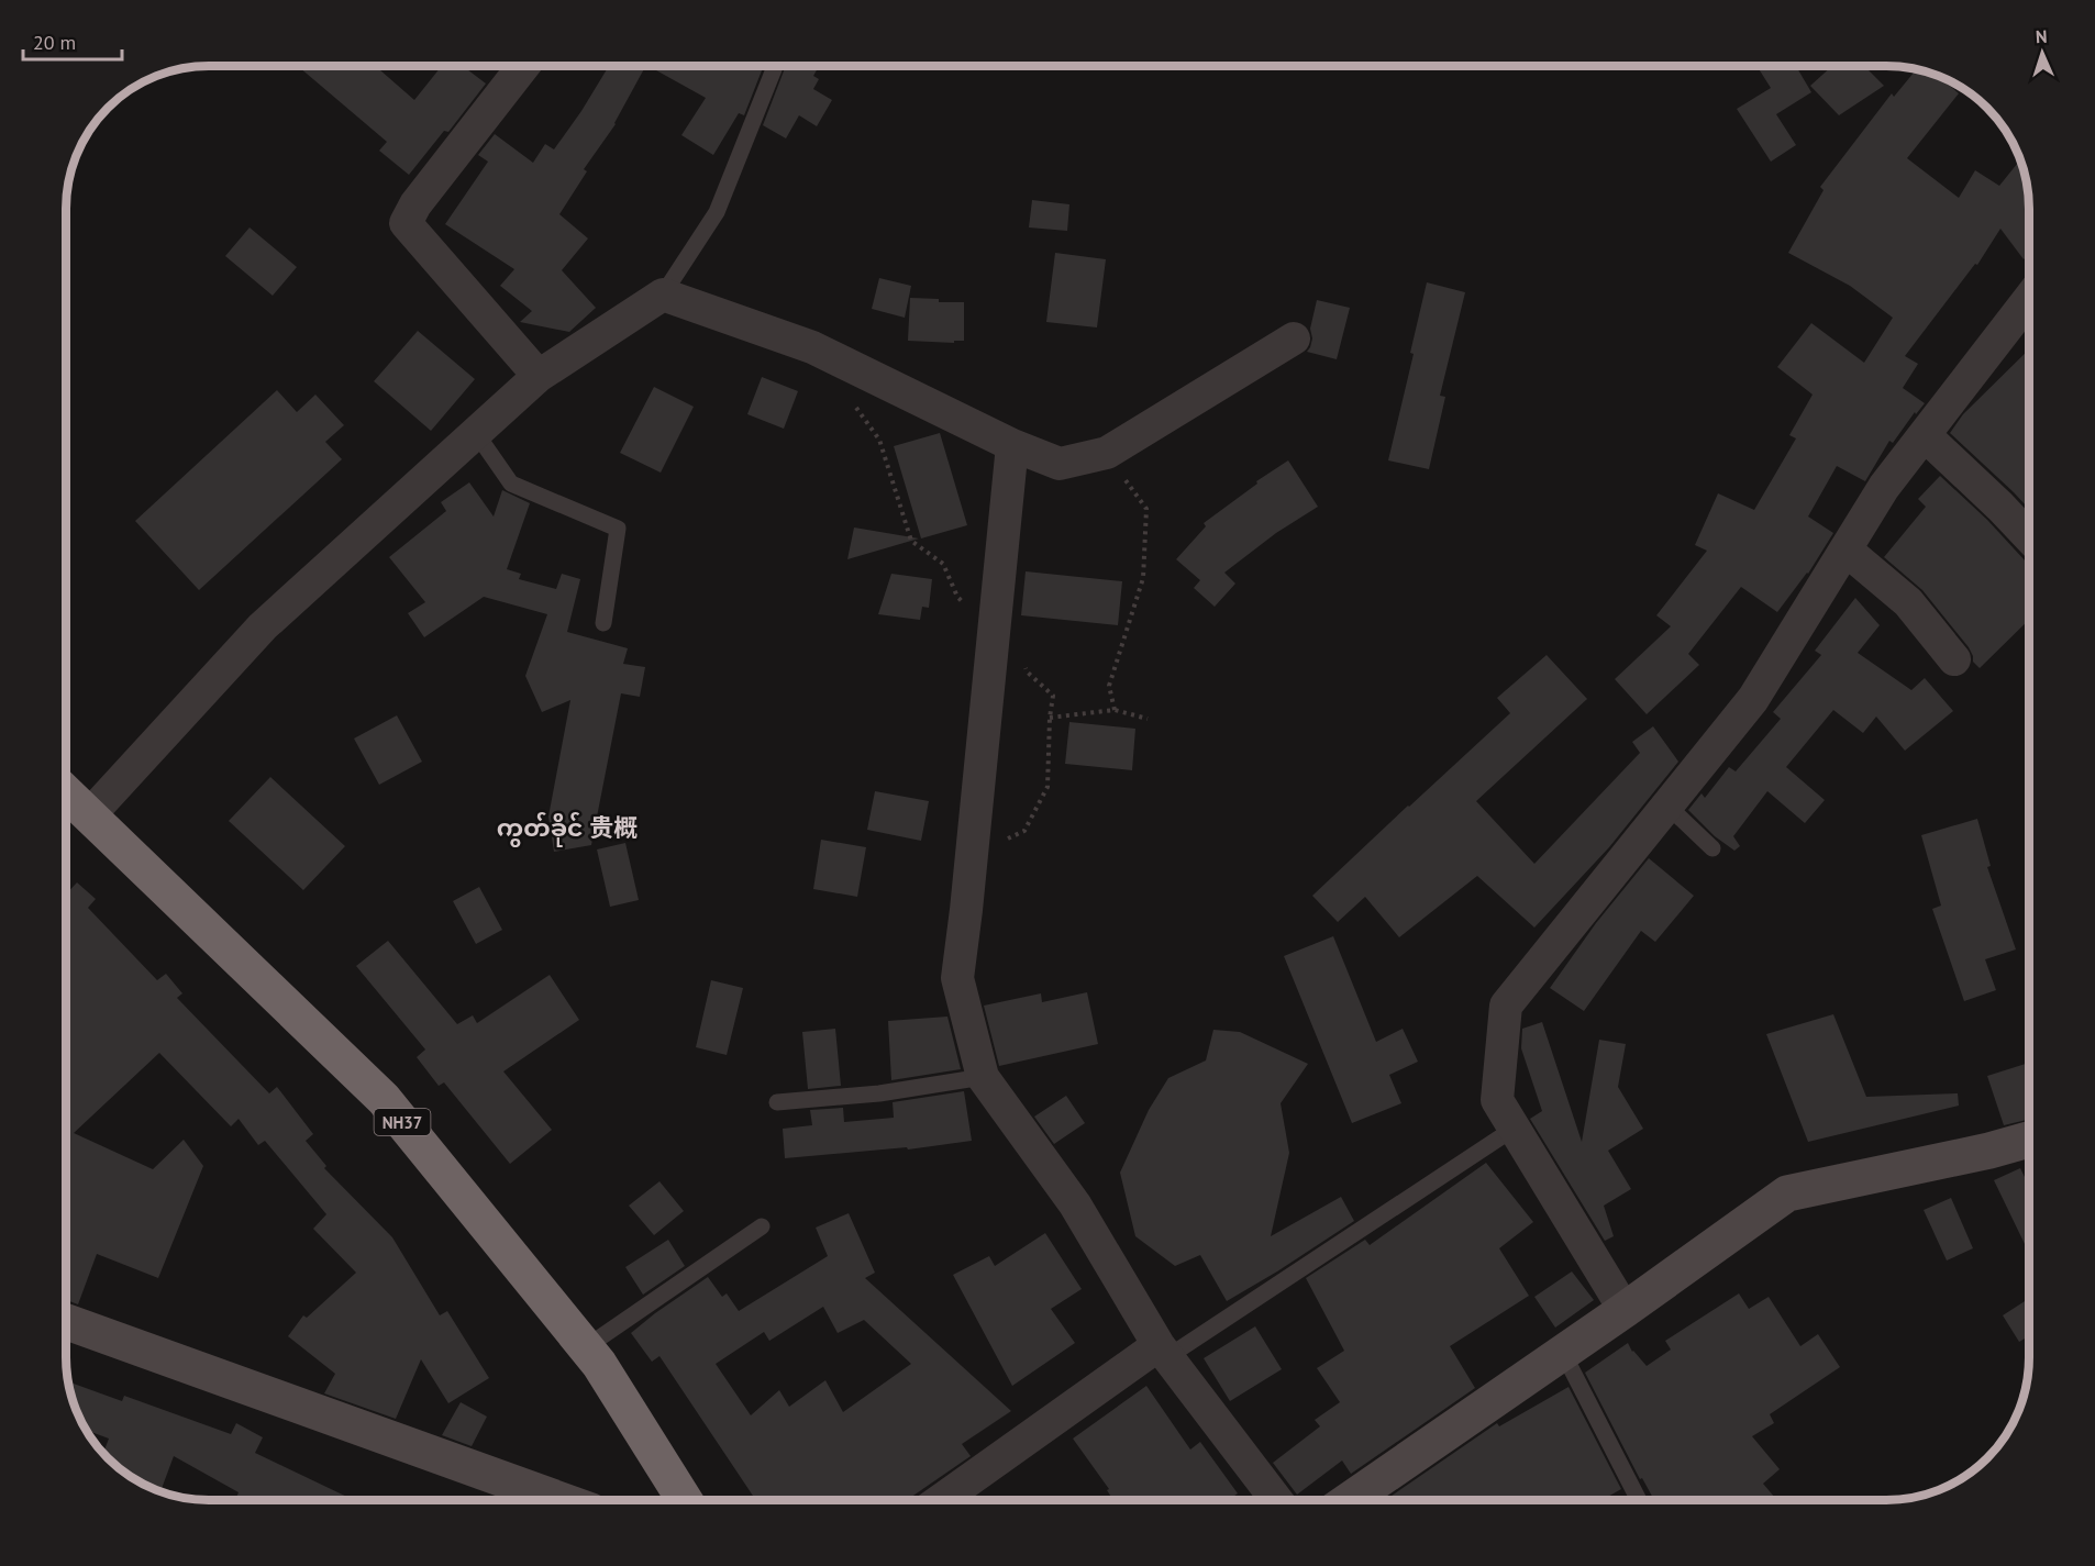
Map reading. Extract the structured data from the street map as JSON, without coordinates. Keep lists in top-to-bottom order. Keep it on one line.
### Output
{"streets":{"highway":["NH37"]},"districts":["ကွတ်ခိုင် 贵概"],"scale_bar":"20 m","north":"top"}
